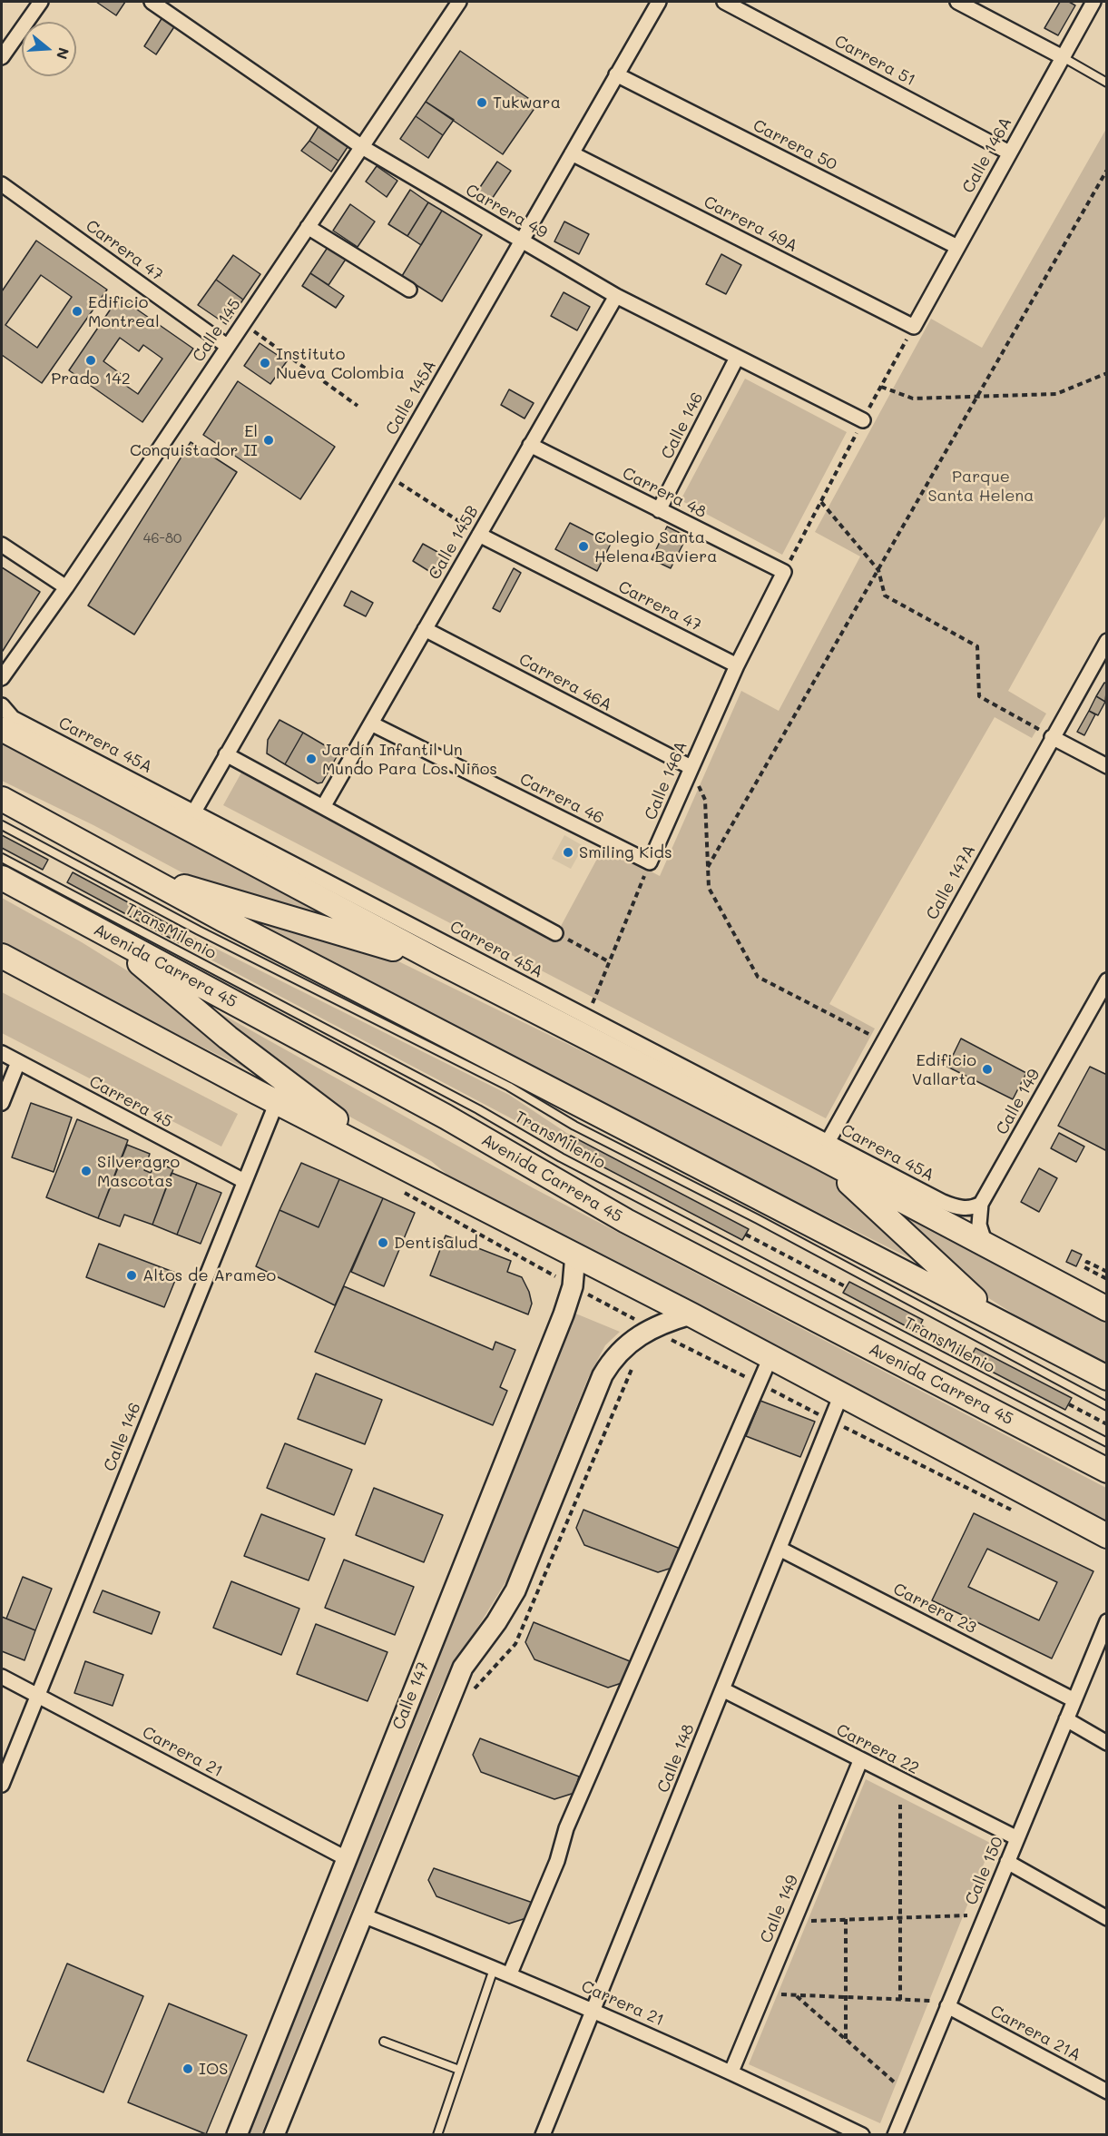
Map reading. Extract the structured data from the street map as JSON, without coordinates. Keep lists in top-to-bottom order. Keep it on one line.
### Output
{"streets":{"highway":["Avenida Carrera 45"],"main road":["Calle 147"],"street":["Carrera 51","Carrera 50","Calle 146A","Carrera 49","Carrera 49A","Carrera 47","Calle 145","Calle 145A","Calle 146","Carrera 48","Calle 145B","Carrera 46A","Carrera 45A","Carrera 46","Calle 147A","Carrera 45","Calle 149","Carrera 23","Carrera 22","Carrera 21","Calle 148","Calle 150","Carrera 21A"],"lane":["TransMilenio"]},"crossings":[["Carrera 51","Calle 146A"],["Carrera 50","Calle 146A"],["Carrera 50","Calle 145A"],["Calle 146A","Carrera 49A"],["Calle 146A","Carrera 47"],["Calle 146A","Carrera 48"],["Calle 146A","Carrera 46A"],["Calle 146A","Carrera 46"],["Carrera 49","Calle 145"],["Carrera 49","Calle 145A"],["Carrera 49","Calle 146"],["Carrera 49","Calle 145B"],["Carrera 49A","Calle 145A"],["Carrera 47","Calle 145"],["Carrera 47","Calle 145B"],["Calle 145A","Carrera 45A"],["Calle 146","Carrera 48"],["Calle 146","Carrera 45"],["Calle 146","Carrera 21"],["Carrera 48","Calle 145B"],["Calle 145B","Carrera 46A"],["Calle 145B","Carrera 46"],["Carrera 45A","Calle 147A"],["Carrera 45A","Calle 149"],["Calle 149","Carrera 22"],["Calle 149","Carrera 21"],["Carrera 23","Calle 148"],["Carrera 23","Calle 150"],["Calle 147","Carrera 21"],["Carrera 22","Calle 148"],["Carrera 22","Calle 150"],["Carrera 21","Calle 148"],["Calle 150","Carrera 21A"]],"parks":["Parque Santa Helena"],"places":["Tukwara","Edificio Montreal","Prado 142","Instituto Nueva Colombia","El Conquistador II","Colegio Santa Helena Baviera","Jardín Infantil Un Mundo Para Los Niños","Smiling Kids","Edificio Vallarta","Silveragro Mascotas","Dentisalud","Altos de Arameo","IOS"],"house_numbers":["46-80"],"north":"right"}
